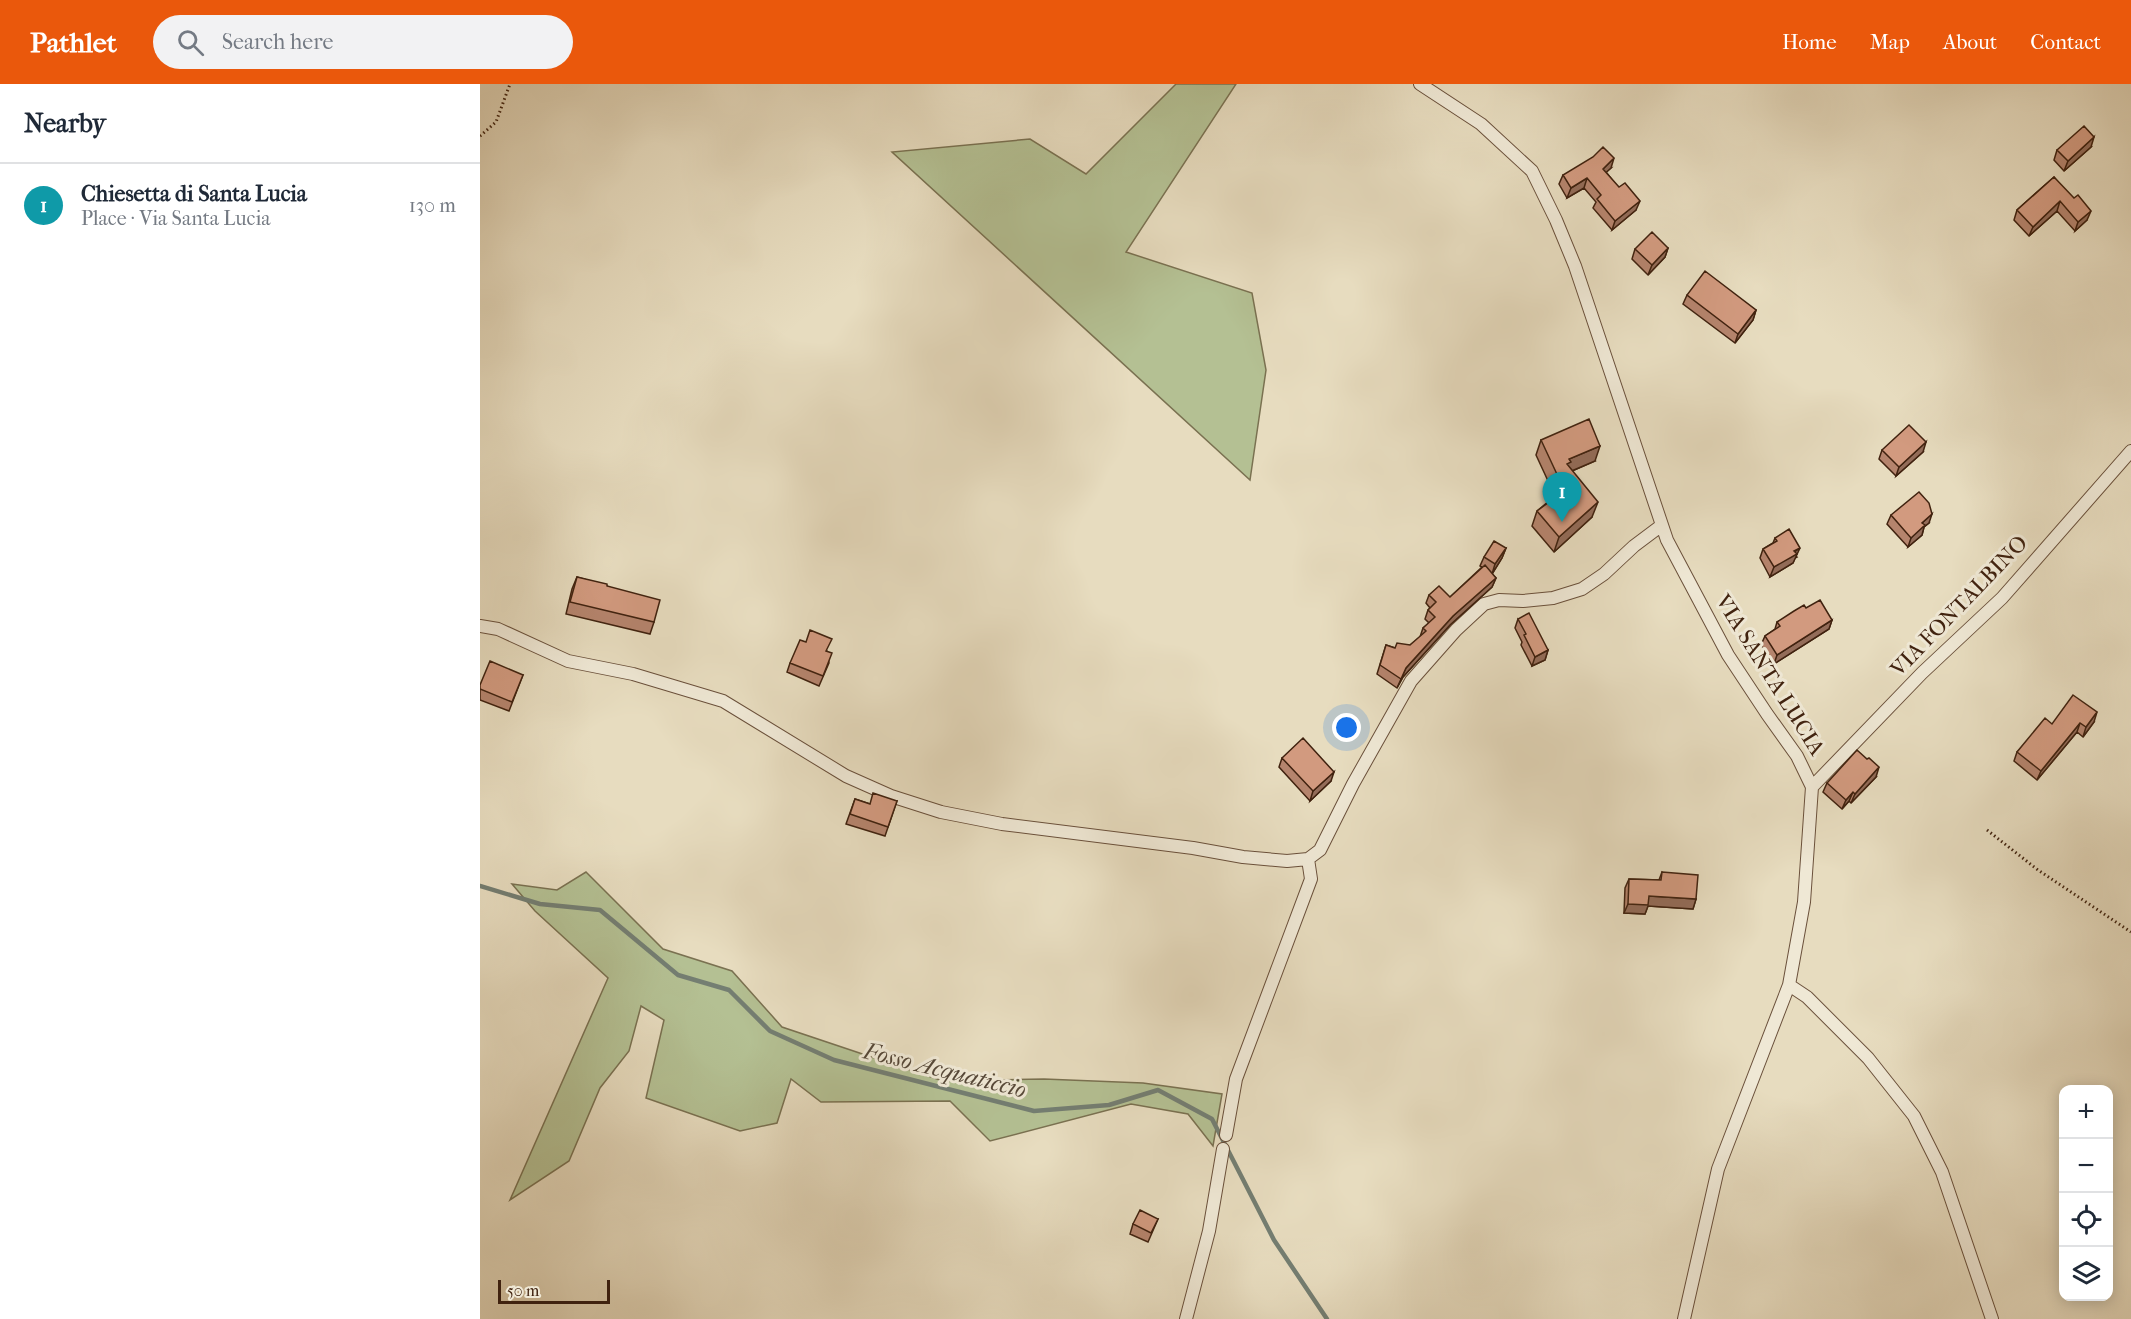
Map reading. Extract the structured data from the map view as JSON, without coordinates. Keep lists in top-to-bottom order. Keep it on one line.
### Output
{"streets":{"street":["VIA FONTALBINO","VIA SANTA LUCIA"]},"crossings":[["VIA FONTALBINO","VIA SANTA LUCIA"]],"water":["Fosso Acquaticcio"],"scale_bar":"50 m","page":{"header":"Pathlet","search":"Search here","nav":["Home","Map","About","Contact"],"heading":"Nearby","list":[{"mark":"1","name":"Chiesetta di Santa Lucia","note":"Place · Via Santa Lucia","value":"130 m"}],"pins":"1","map_buttons":["+","−"],"scale":"50 m"}}
